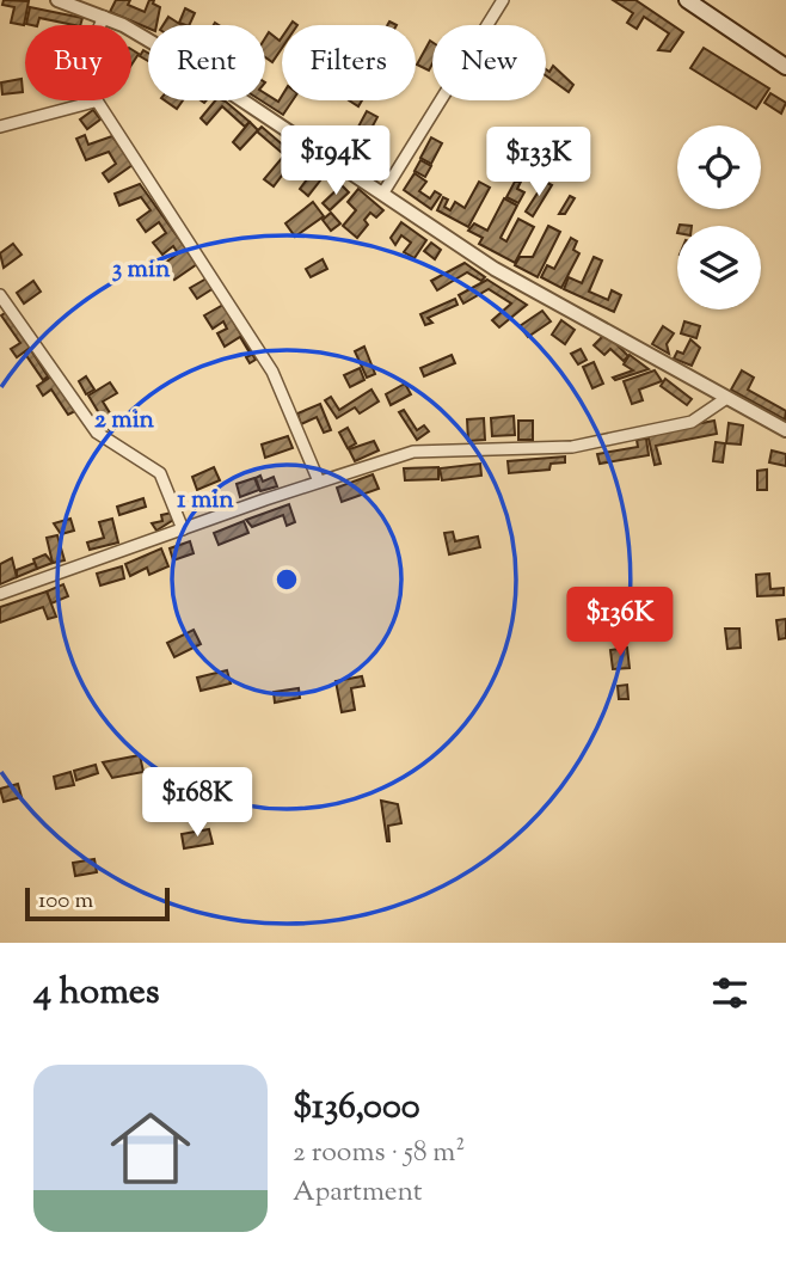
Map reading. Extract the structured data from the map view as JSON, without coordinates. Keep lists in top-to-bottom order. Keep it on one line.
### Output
{"scale_bar":"100 m","page":{"chip":["Buy","Rent","Filters","New"],"price":["$194K","$133K","$136K","$168K"],"scale":"100 m","heading":"4 homes","list":[{"name":"$136,000","note":"2 rooms · 58 m² · Apartment"}]},"rings":["3 min","2 min","1 min"]}
